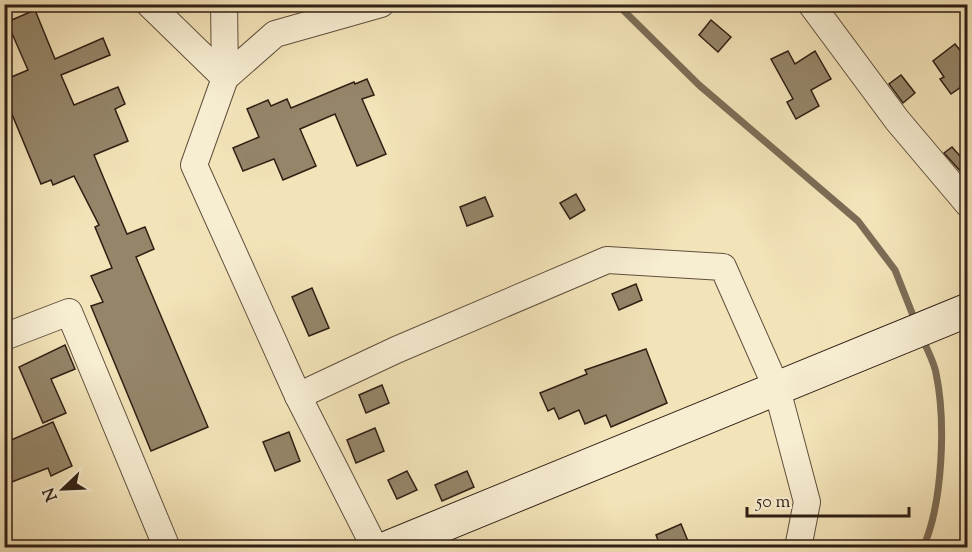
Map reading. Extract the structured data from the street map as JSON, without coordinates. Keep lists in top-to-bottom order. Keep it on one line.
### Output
{"scale_bar":"50 m","north":"bottom left"}
